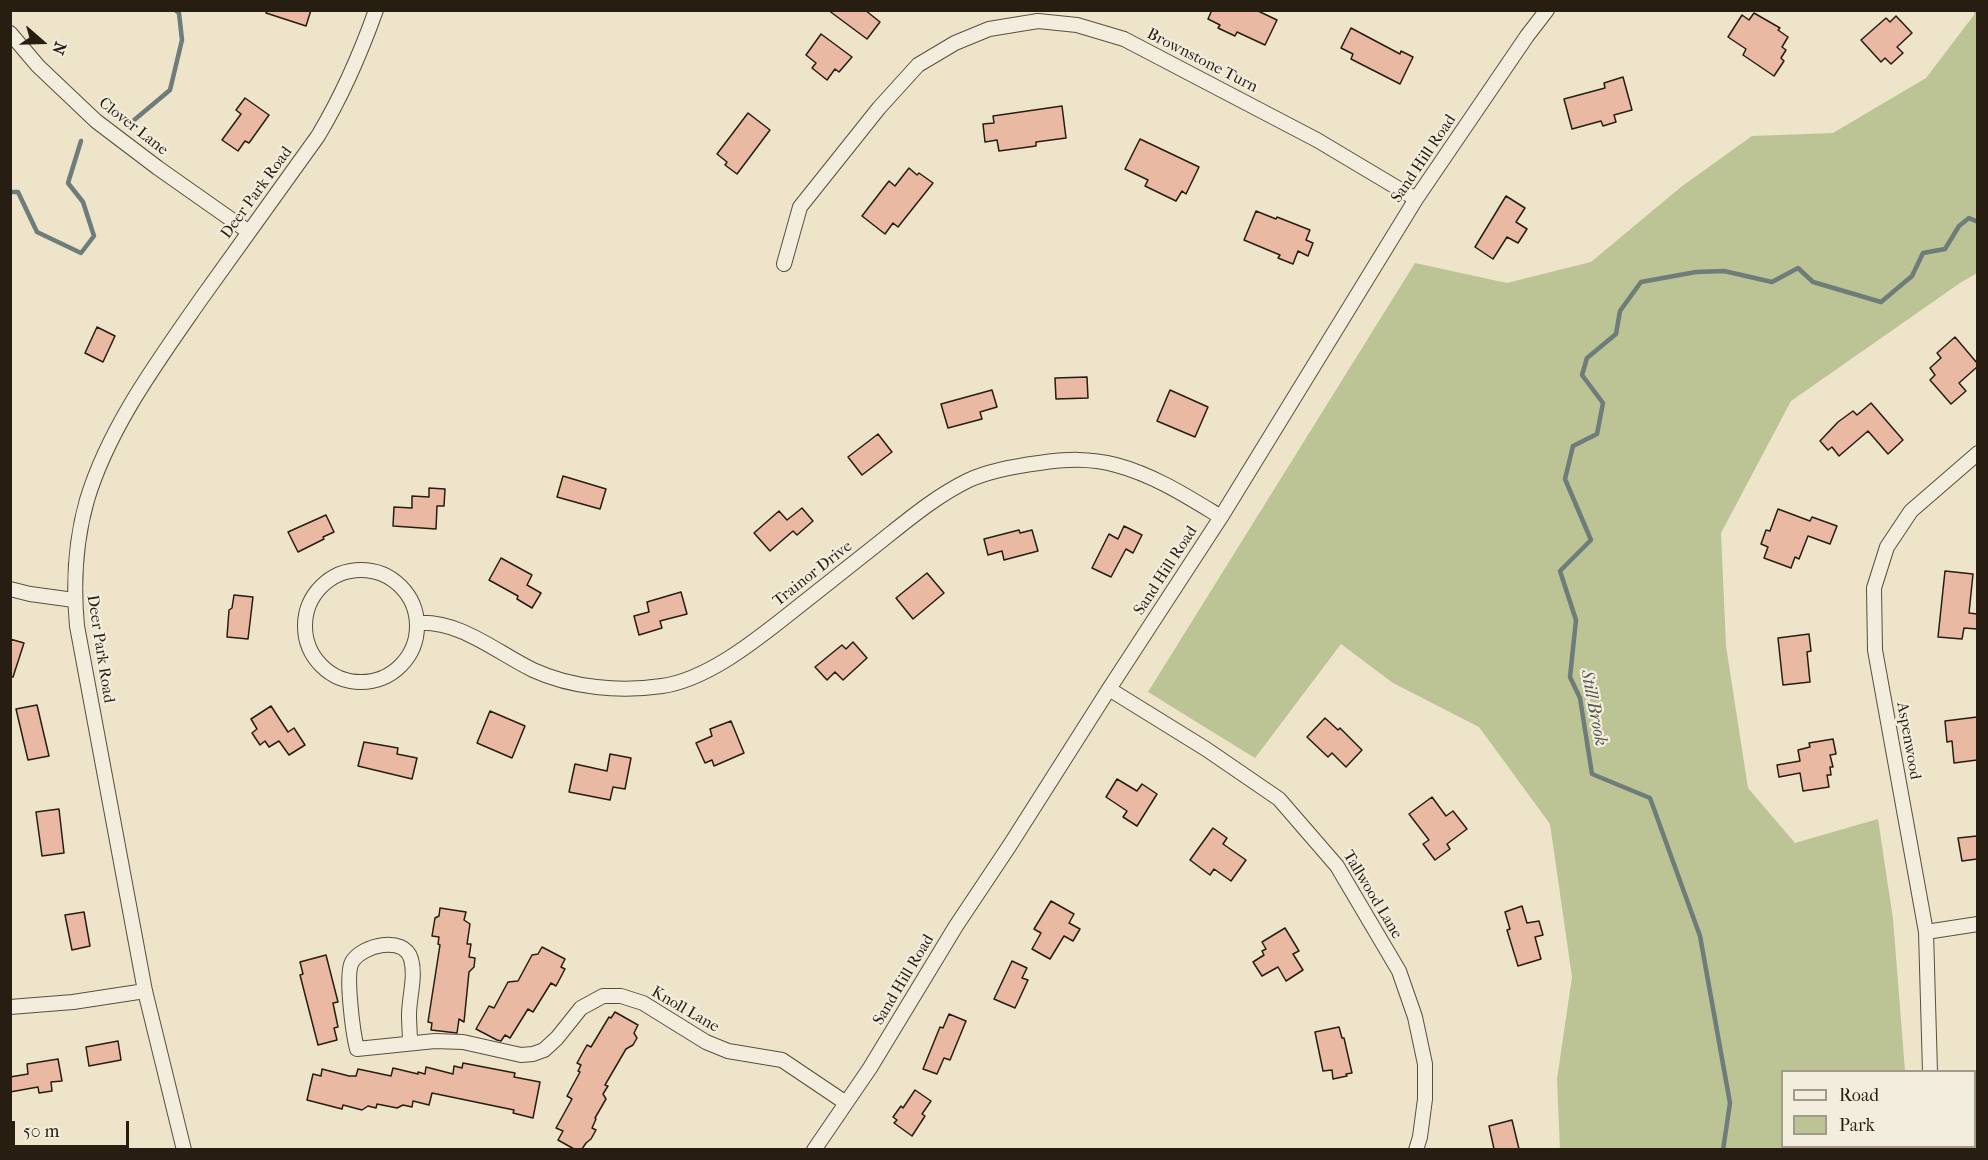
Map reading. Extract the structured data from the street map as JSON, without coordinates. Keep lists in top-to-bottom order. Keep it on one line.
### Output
{"streets":{"street":["Brownstone Turn","Clover Lane","Sand Hill Road","Deer Park Road","Trainor Drive","Aspenwood","Tallwood Lane","Knoll Lane"]},"crossings":[["Brownstone Turn","Sand Hill Road"],["Clover Lane","Deer Park Road"],["Sand Hill Road","Trainor Drive"],["Sand Hill Road","Tallwood Lane"],["Sand Hill Road","Knoll Lane"]],"water":["Still Brook"],"legend":["Road","Park"],"scale_bar":"50 m","north":"right"}
